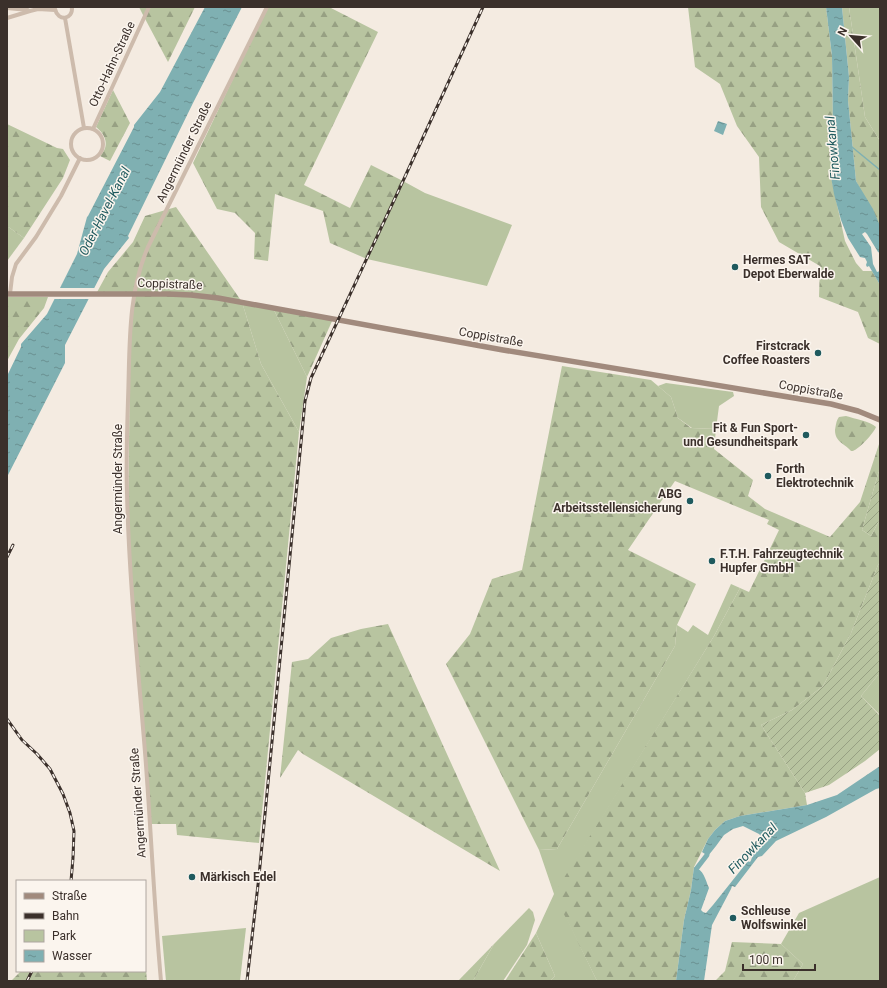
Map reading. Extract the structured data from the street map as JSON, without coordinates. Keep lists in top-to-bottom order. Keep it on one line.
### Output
{"streets":{"main road":["Coppistraße"],"street":["Otto-Hahn-Straße","Angermünder Straße"]},"crossings":[["Angermünder Straße","Coppistraße"]],"water":["Finowkanal","Oder-Havel-Kanal"],"places":["Hermes SAT Depot Eberwalde","Firstcrack Coffee Roasters","Fit & Fun Sport- und Gesundheitspark","Forth Elektrotechnik","ABG Arbeitsstellensicherung","F.T.H. Fahrzeugtechnik Hupfer GmbH","Märkisch Edel","Schleuse Wolfswinkel"],"legend":["Straße","Bahn","Park","Wasser"],"scale_bar":"100 m","north":"top left"}
